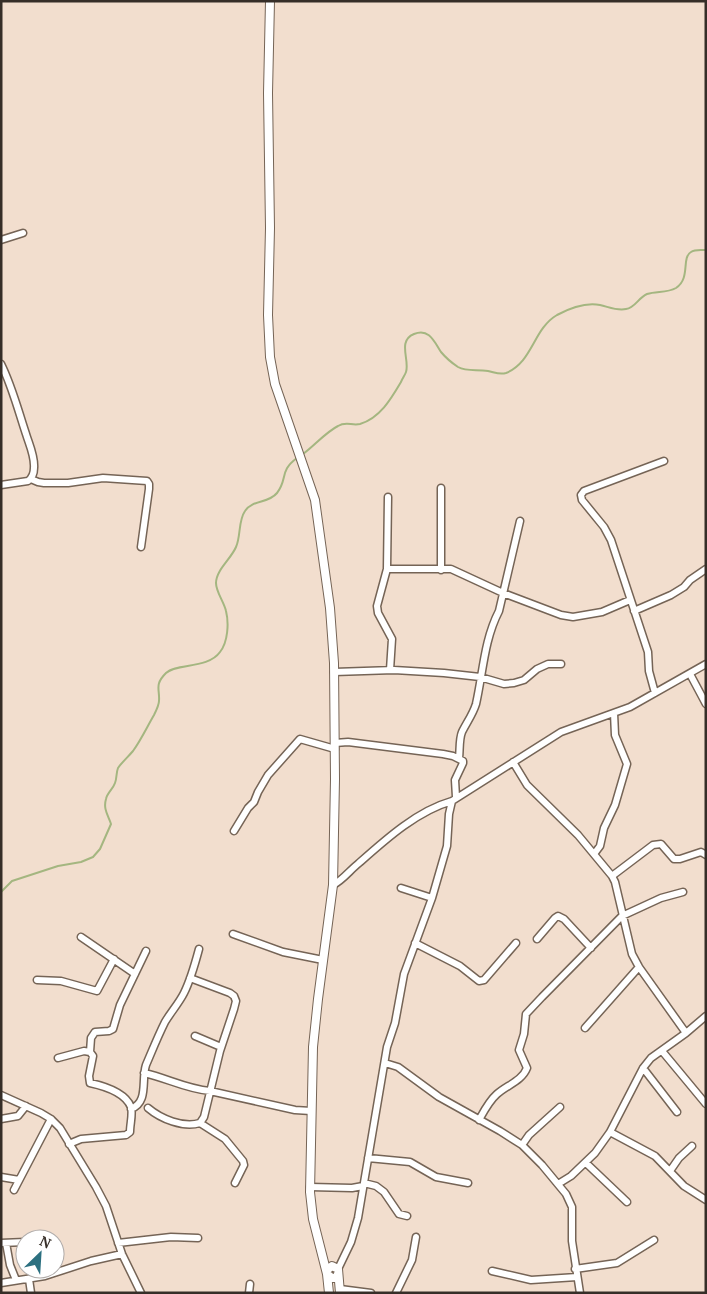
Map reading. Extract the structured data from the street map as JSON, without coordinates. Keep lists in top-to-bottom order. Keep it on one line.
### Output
{"north":"top right"}
